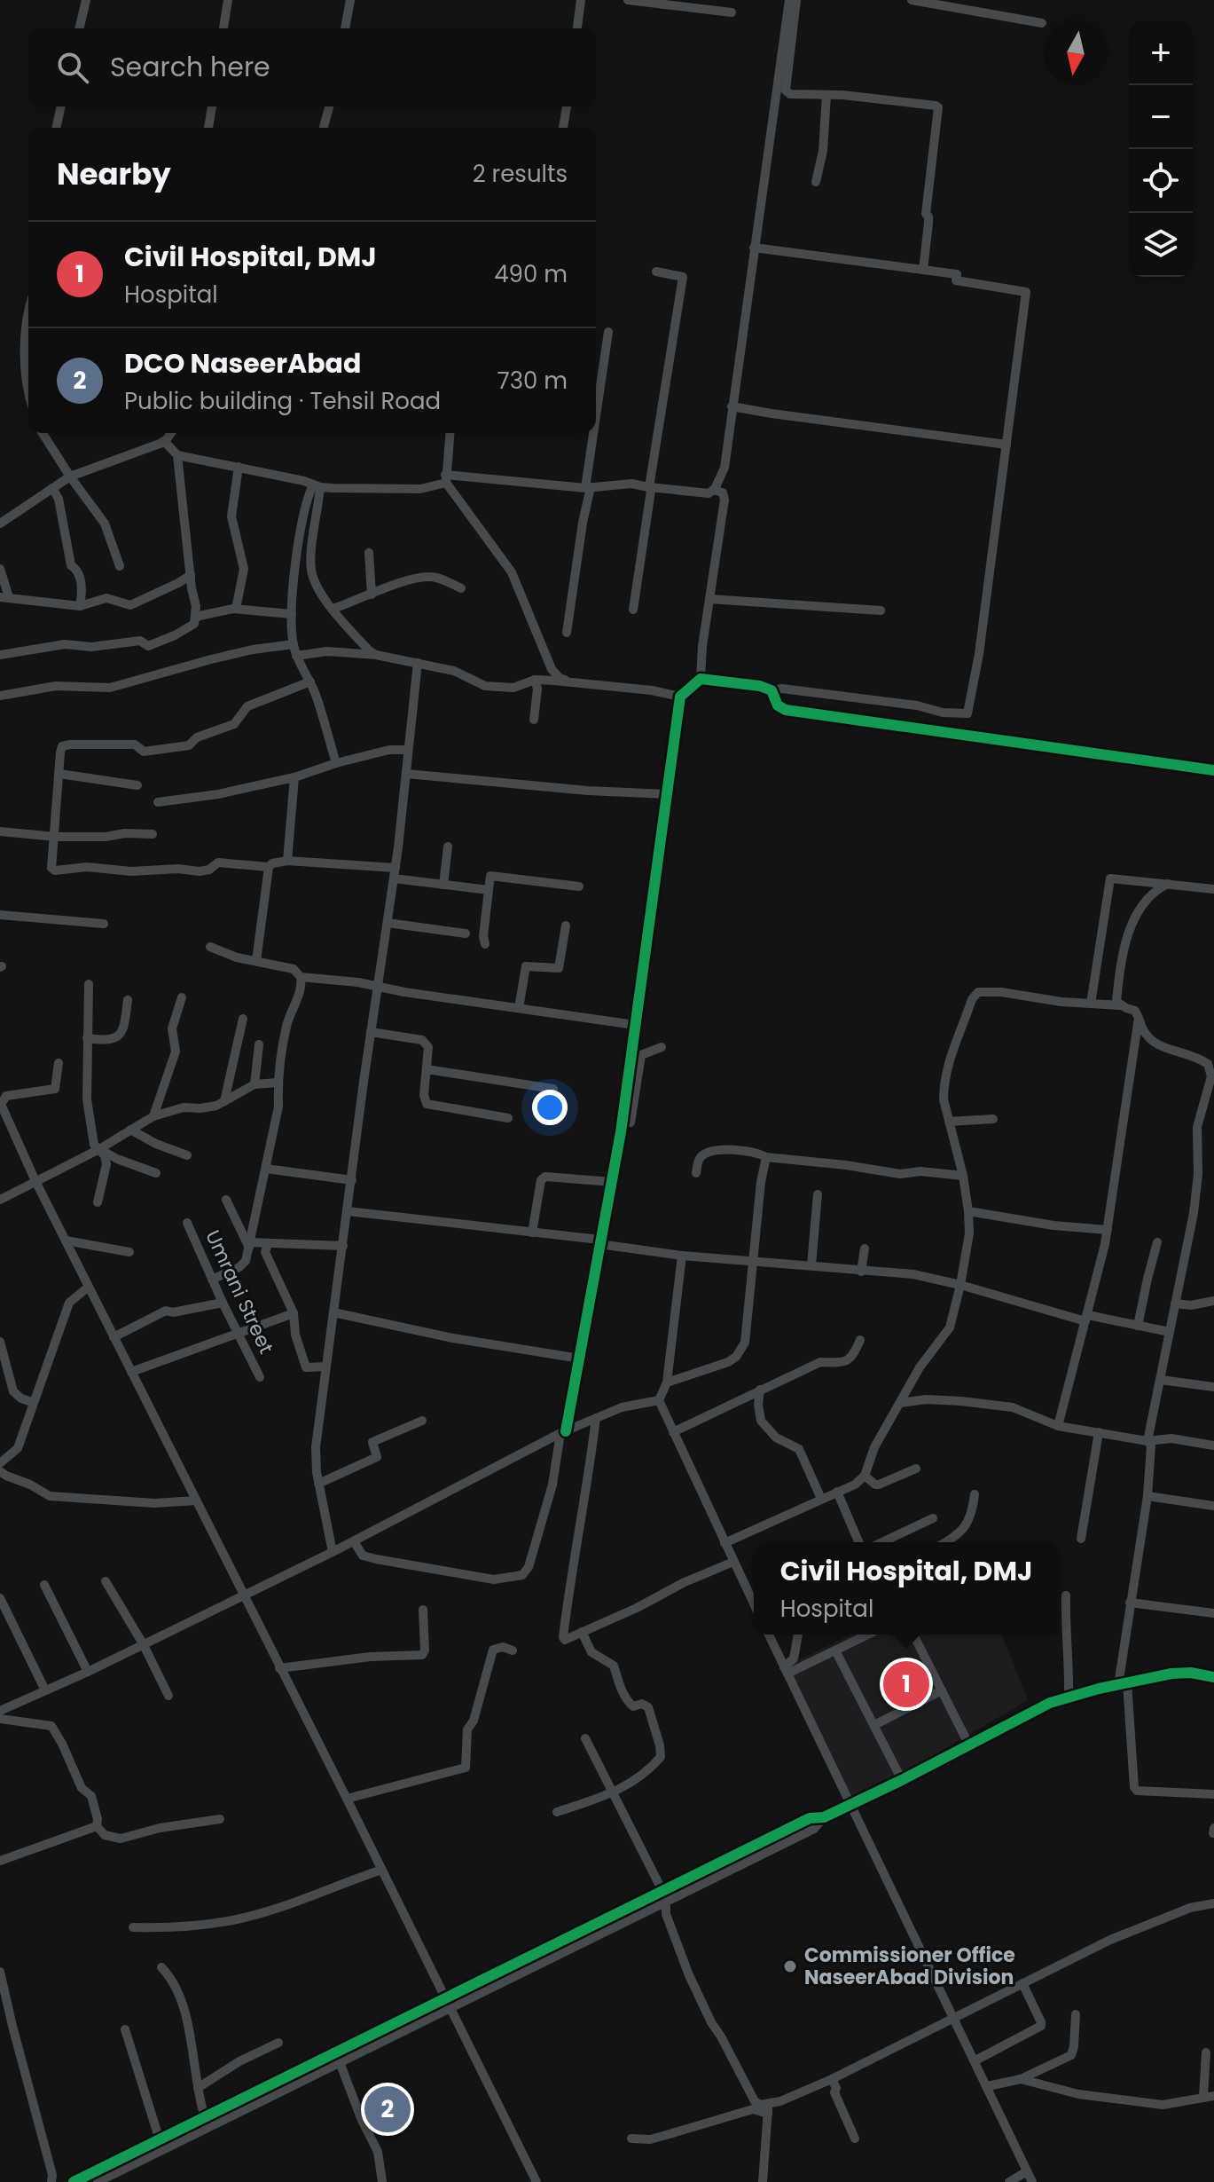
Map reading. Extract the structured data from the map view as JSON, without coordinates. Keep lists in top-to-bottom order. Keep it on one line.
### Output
{"streets":{"street":["Umrani Street"]},"places":["Commissioner Office NaseerAbad Division"],"north":"bottom","page":{"map_buttons":["+","−"],"search":"Search here","heading":["Nearby","2 results"],"list":[{"mark":"1","name":"Civil Hospital, DMJ","note":"Hospital","value":"490 m"},{"mark":"2","name":"DCO NaseerAbad","note":"Public building · Tehsil Road","value":"730 m"}],"popup":["Civil Hospital, DMJ","Hospital"],"pins":["1","2"]}}
